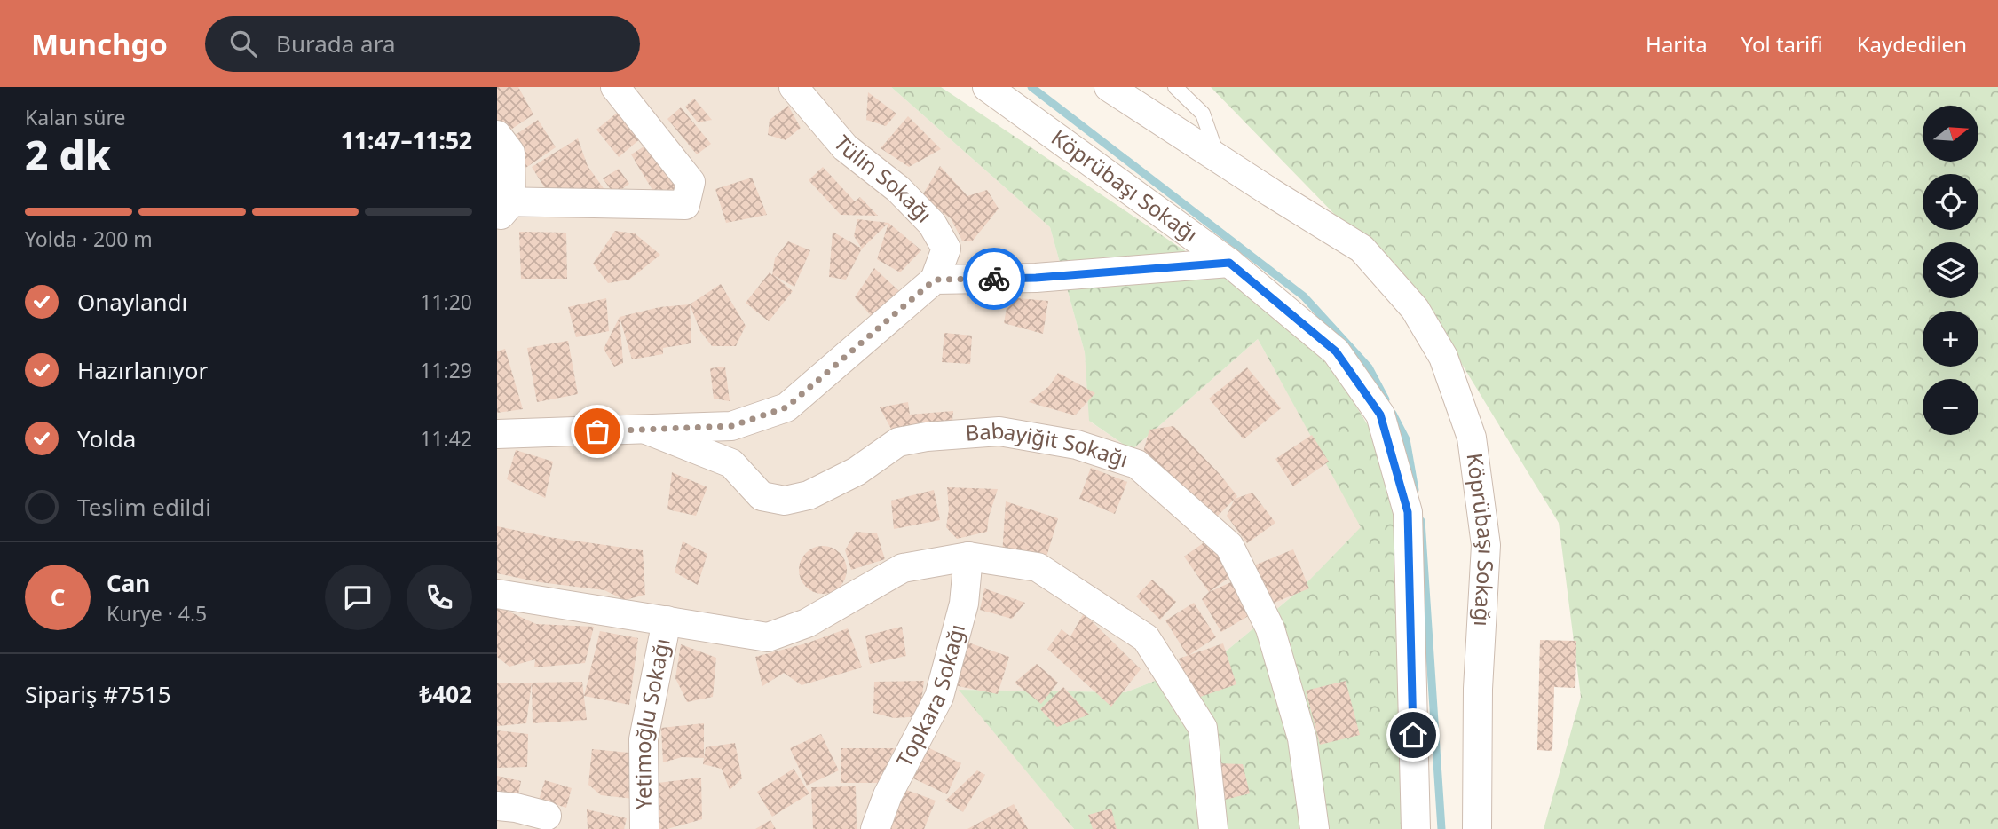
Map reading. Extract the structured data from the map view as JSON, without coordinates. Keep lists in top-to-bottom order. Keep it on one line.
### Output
{"streets":{"street":["Tülin Sokağı","Köprübaşı Sokağı","Babayiğit Sokağı","Topkara Sokağı","Yetimoğlu Sokağı"]},"north":"right","page":{"header":"Munchgo","search":"Burada ara","nav":["Harita","Yol tarifi","Kaydedilen"],"heading":["2 dk","Kalan süre","11:47–11:52"],"panel":["Can","Kurye · 4.5","Sipariş #7515","₺402"],"map_buttons":["+","−"],"bar":"Yolda · 200 m","list":[["Onaylandı","11:20"],["Hazırlanıyor","11:29"],["Yolda","11:42"],"Teslim edildi"],"round":"C"}}
